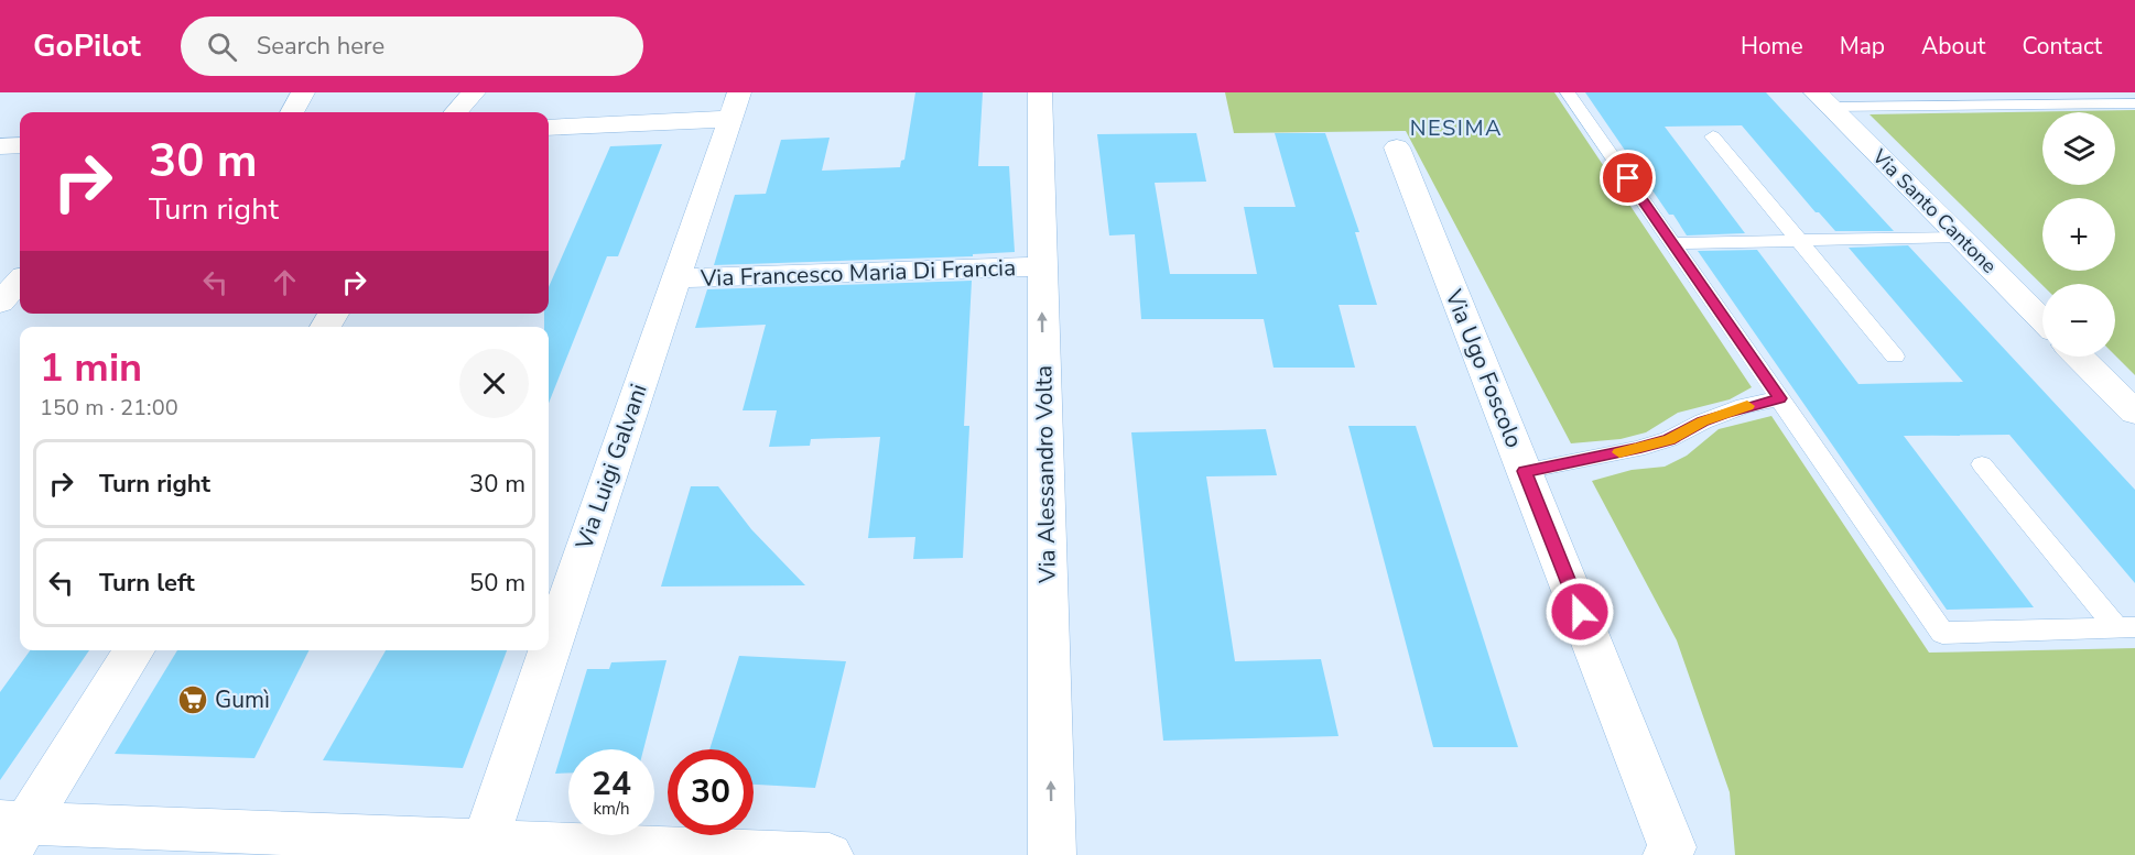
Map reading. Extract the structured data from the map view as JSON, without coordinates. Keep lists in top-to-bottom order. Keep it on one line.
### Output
{"streets":{"street":["Via Santo Cantone","Via Francesco Maria Di Francia","Via Ugo Foscolo","Via Luigi Galvani","Via Alessandro Volta"]},"crossings":[["Via Francesco Maria Di Francia","Via Luigi Galvani"],["Via Francesco Maria Di Francia","Via Alessandro Volta"]],"one_way":["Via Alessandro Volta"],"districts":["NESIMA"],"places":{"supermarket":["Gumì"]},"page":{"header":"GoPilot","search":"Search here","nav":["Home","Map","About","Contact"],"map_buttons":["+","−"],"turn":["30 m","Turn right"],"heading":["1 min","150 m · 21:00"],"list":[{"name":"Turn right","value":"30 m"},{"name":"Turn left","value":"50 m"}],"speed":"24 km/h","limit":"30"}}
